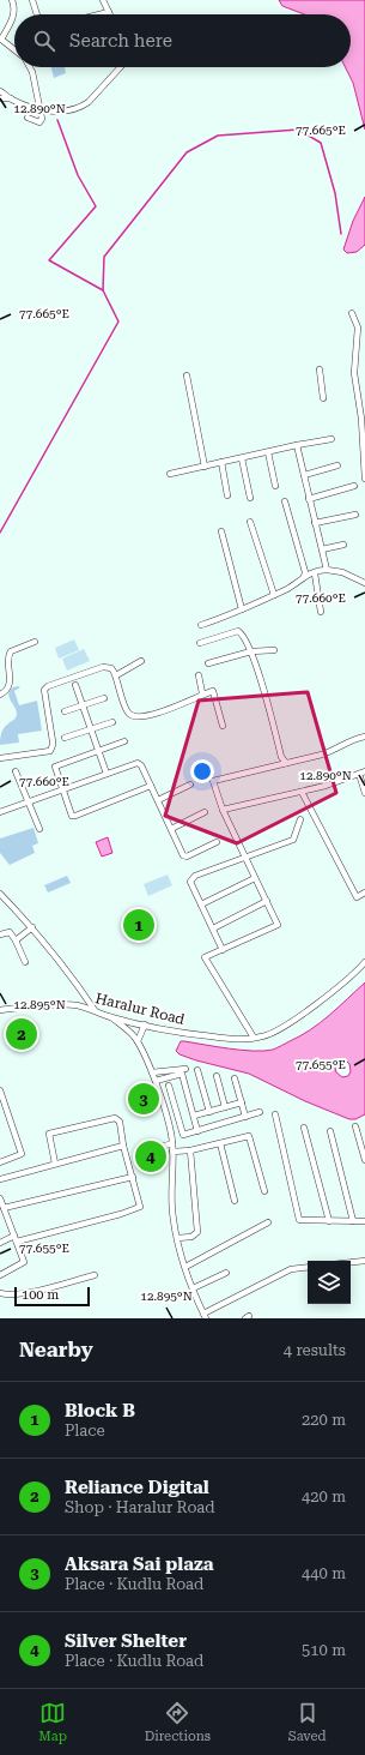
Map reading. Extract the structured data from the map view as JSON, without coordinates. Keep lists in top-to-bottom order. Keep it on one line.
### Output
{"streets":{"street":["Haralur Road"]},"scale_bar":"100 m","page":{"search":"Search here","pins":["1","2","3","4"],"scale":"100 m","heading":["Nearby","4 results"],"list":[{"mark":"1","name":"Block B","note":"Place","value":"220 m"},{"mark":"2","name":"Reliance Digital","note":"Shop · Haralur Road","value":"420 m"},{"mark":"3","name":"Aksara Sai plaza","note":"Place · Kudlu Road","value":"440 m"},{"mark":"4","name":"Silver Shelter","note":"Place · Kudlu Road","value":"510 m"}],"nav":["Map","Directions","Saved"]},"coordinates":["12.890°N","77.665°E","77.660°E","12.895°N","77.655°E"]}
